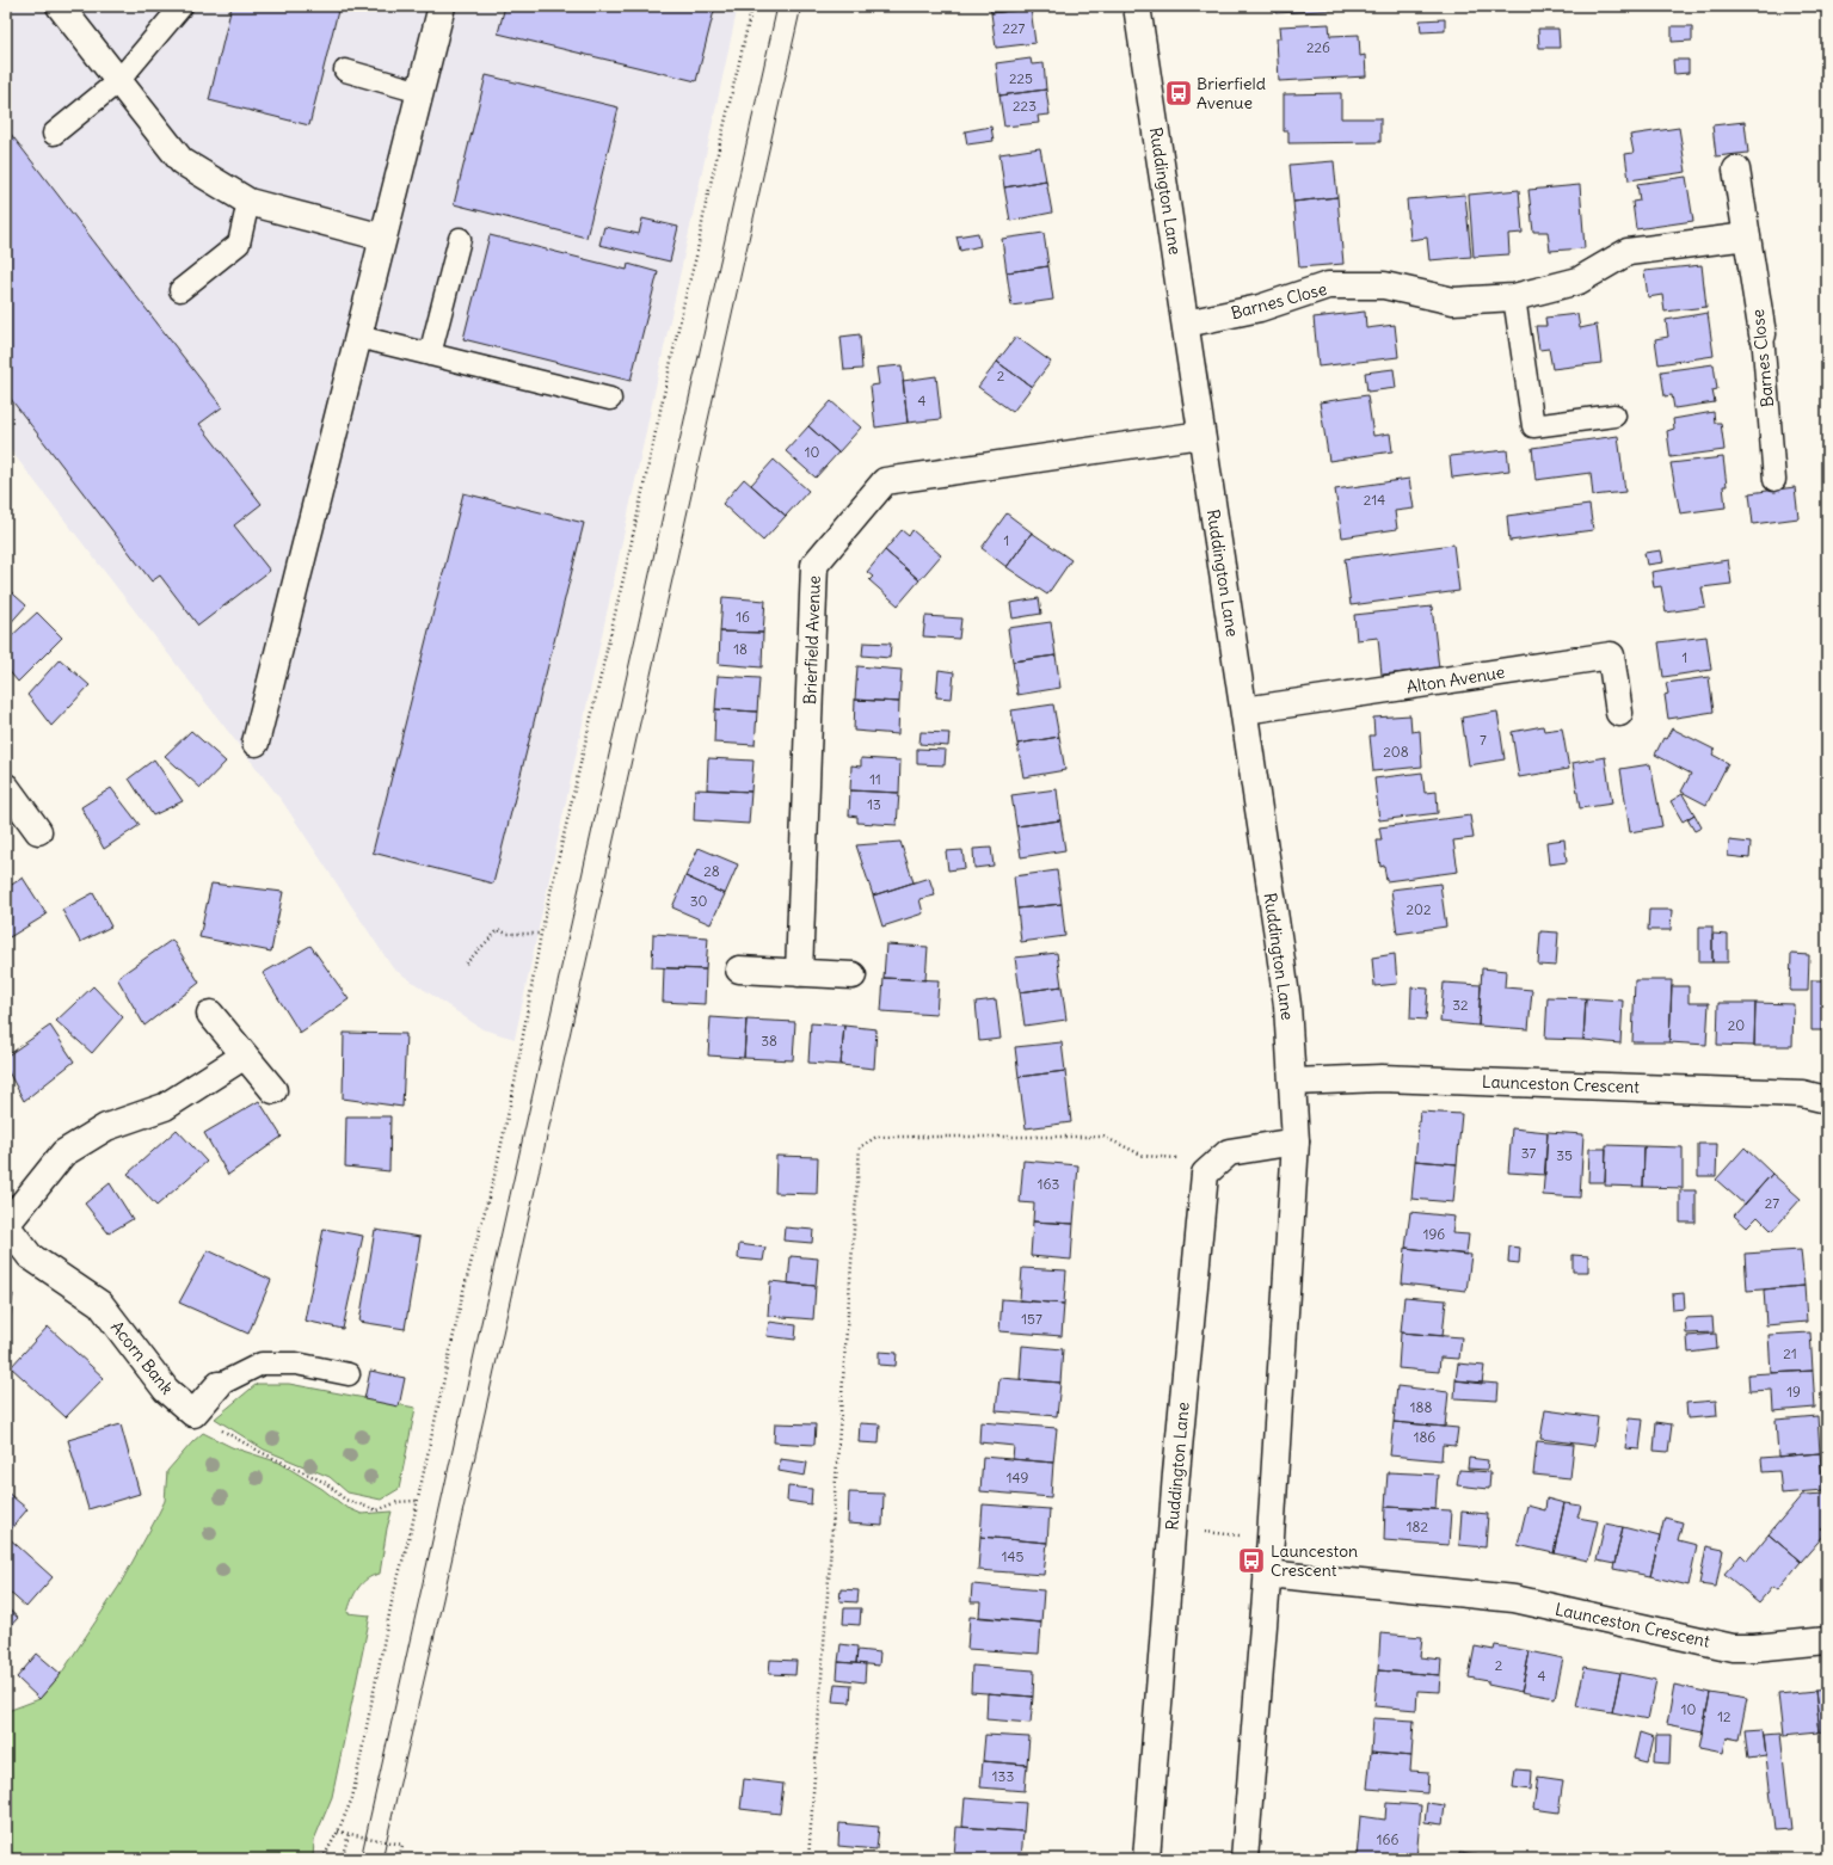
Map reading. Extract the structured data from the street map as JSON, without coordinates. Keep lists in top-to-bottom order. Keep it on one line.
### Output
{"streets":{"street":["Ruddington Lane","Barnes Close","Brierfield Avenue","Alton Avenue","Launceston Crescent","Acorn Bank"]},"crossings":[["Ruddington Lane","Barnes Close"],["Ruddington Lane","Brierfield Avenue"],["Ruddington Lane","Alton Avenue"],["Ruddington Lane","Launceston Crescent"]],"places":{"bus stop":["Brierfield Avenue","Launceston Crescent"]},"house_numbers":["227","226","225","223","2","4","10","214","1","16","18","1","7","208","11","13","28","30","202","32","20","38","37","35","163","27","196","157","21","19","188","186","149","182","145","2","4","10","12","133","166"]}
